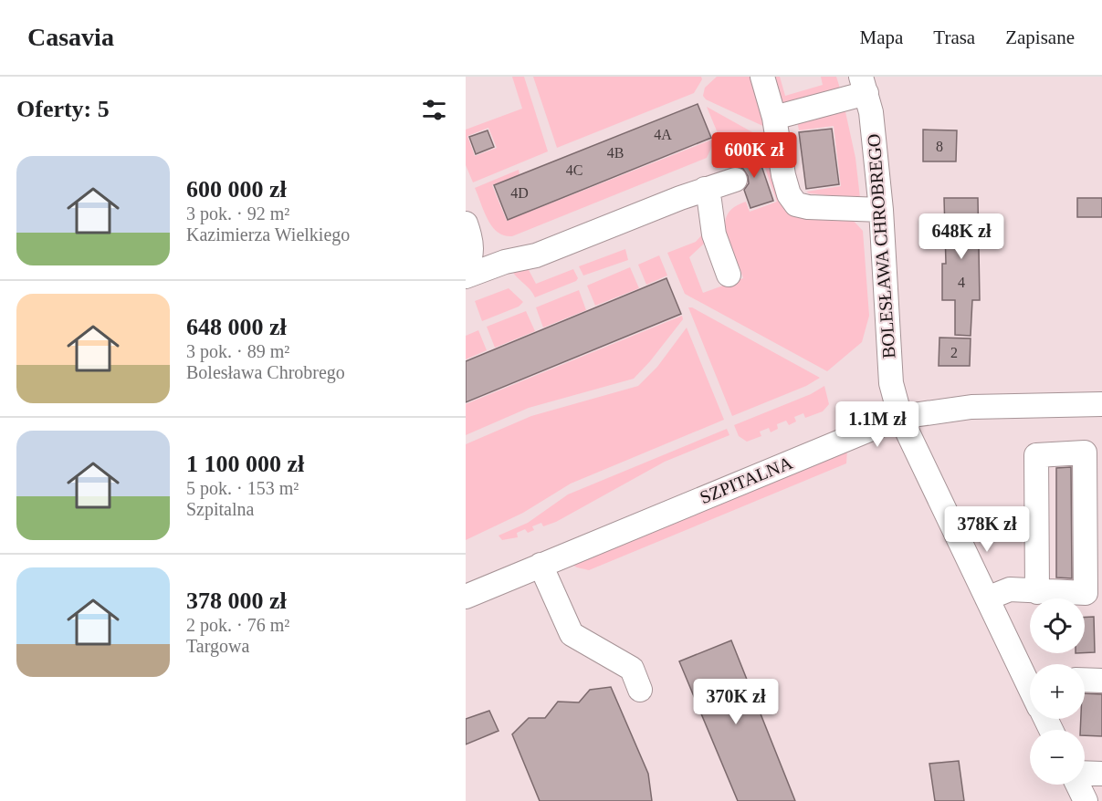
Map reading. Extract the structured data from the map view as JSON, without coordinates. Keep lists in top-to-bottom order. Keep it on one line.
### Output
{"streets":{"street":["BOLESŁAWA CHROBREGO","SZPITALNA"]},"crossings":[["BOLESŁAWA CHROBREGO","SZPITALNA"]],"house_numbers":["4A","8","4B","4C","4D","4","2"],"page":{"header":"Casavia","nav":["Mapa","Trasa","Zapisane"],"heading":"Oferty: 5","price":["600K zł","648K zł","1.1M zł","378K zł","370K zł"],"list":[{"name":"600 000 zł","note":"3 pok. · 92 m² · Kazimierza Wielkiego"},{"name":"648 000 zł","note":"3 pok. · 89 m² · Bolesława Chrobrego"},{"name":"1 100 000 zł","note":"5 pok. · 153 m² · Szpitalna"},{"name":"378 000 zł","note":"2 pok. · 76 m² · Targowa"}],"map_buttons":["+","−"]}}
